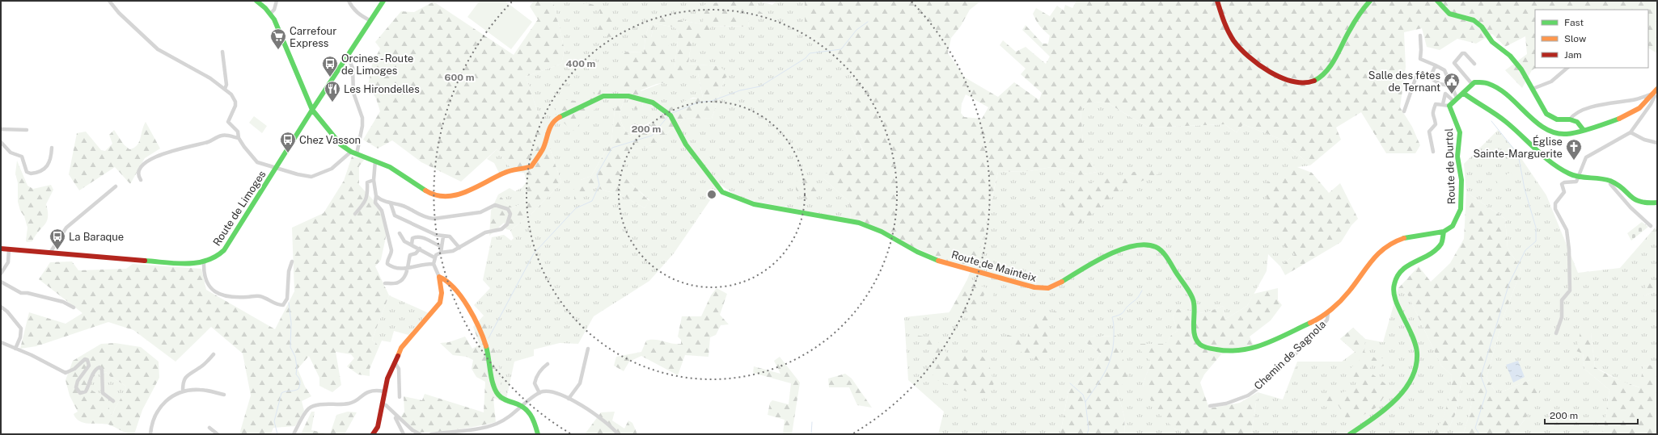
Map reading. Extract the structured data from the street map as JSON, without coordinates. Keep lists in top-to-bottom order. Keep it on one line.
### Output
{"streets":{"main road":["Route de Durtol","Route de Limoges","Route de Mainteix"],"street":["Chemin de Sagnola"]},"crossings":[["Route de Durtol","Route de Mainteix"],["Route de Mainteix","Chemin de Sagnola"]],"places":{"supermarket":["Carrefour Express"],"bus stop":["Orcines - Route de Limoges","Chez Vasson","La Baraque"],"public building":["Salle des fêtes de Ternant"],"restaurant":["Les Hirondelles"],"church":["Église Sainte-Marguerite"]},"legend":["Fast","Slow","Jam"],"scale_bar":"200 m","rings":["400 m","600 m","200 m"]}
